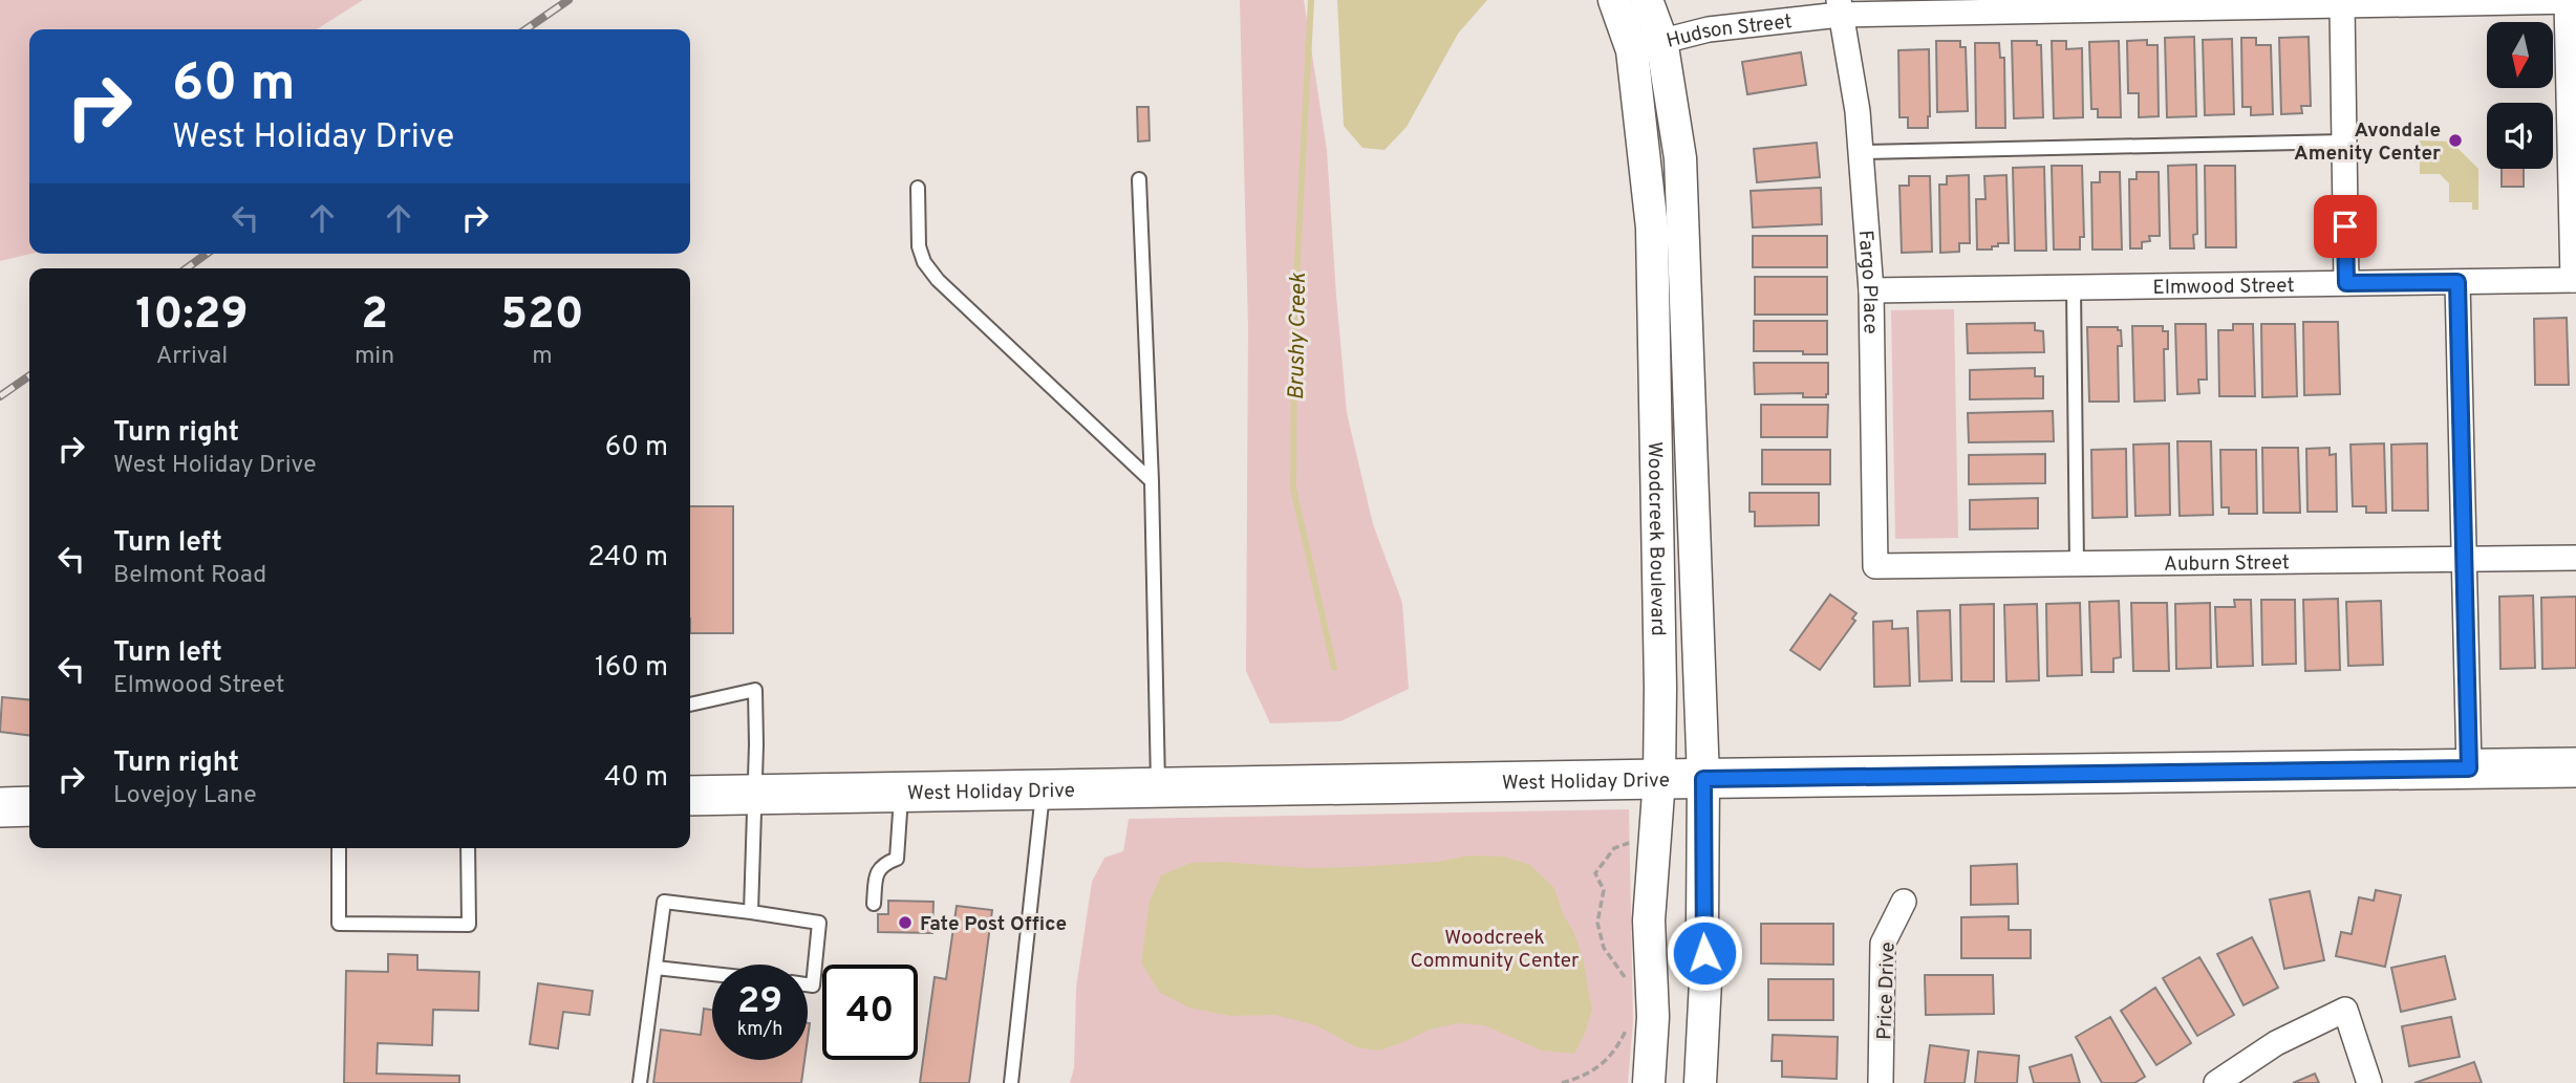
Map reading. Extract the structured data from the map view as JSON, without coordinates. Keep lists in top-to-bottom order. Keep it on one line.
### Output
{"streets":{"main road":["West Holiday Drive"],"street":["Hudson Street","Fargo Place","Elmwood Street","Woodcreek Boulevard","Auburn Street","Price Drive"]},"crossings":[["Hudson Street","Fargo Place"],["Hudson Street","Woodcreek Boulevard"],["Fargo Place","Elmwood Street"],["Fargo Place","Auburn Street"],["Woodcreek Boulevard","West Holiday Drive"]],"water":["Brushy Creek"],"parks":["Woodcreek Community Center"],"places":["Avondale Amenity Center","Fate Post Office"],"north":"bottom","page":{"turn":["60 m","West Holiday Drive"],"eta":["10:29","Arrival","2","min","520","m"],"list":[{"name":"Turn right","note":"West Holiday Drive","value":"60 m"},{"name":"Turn left","note":"Belmont Road","value":"240 m"},{"name":"Turn left","note":"Elmwood Street","value":"160 m"},{"name":"Turn right","note":"Lovejoy Lane","value":"40 m"}],"speed":"29 km/h","limit":"40"}}
